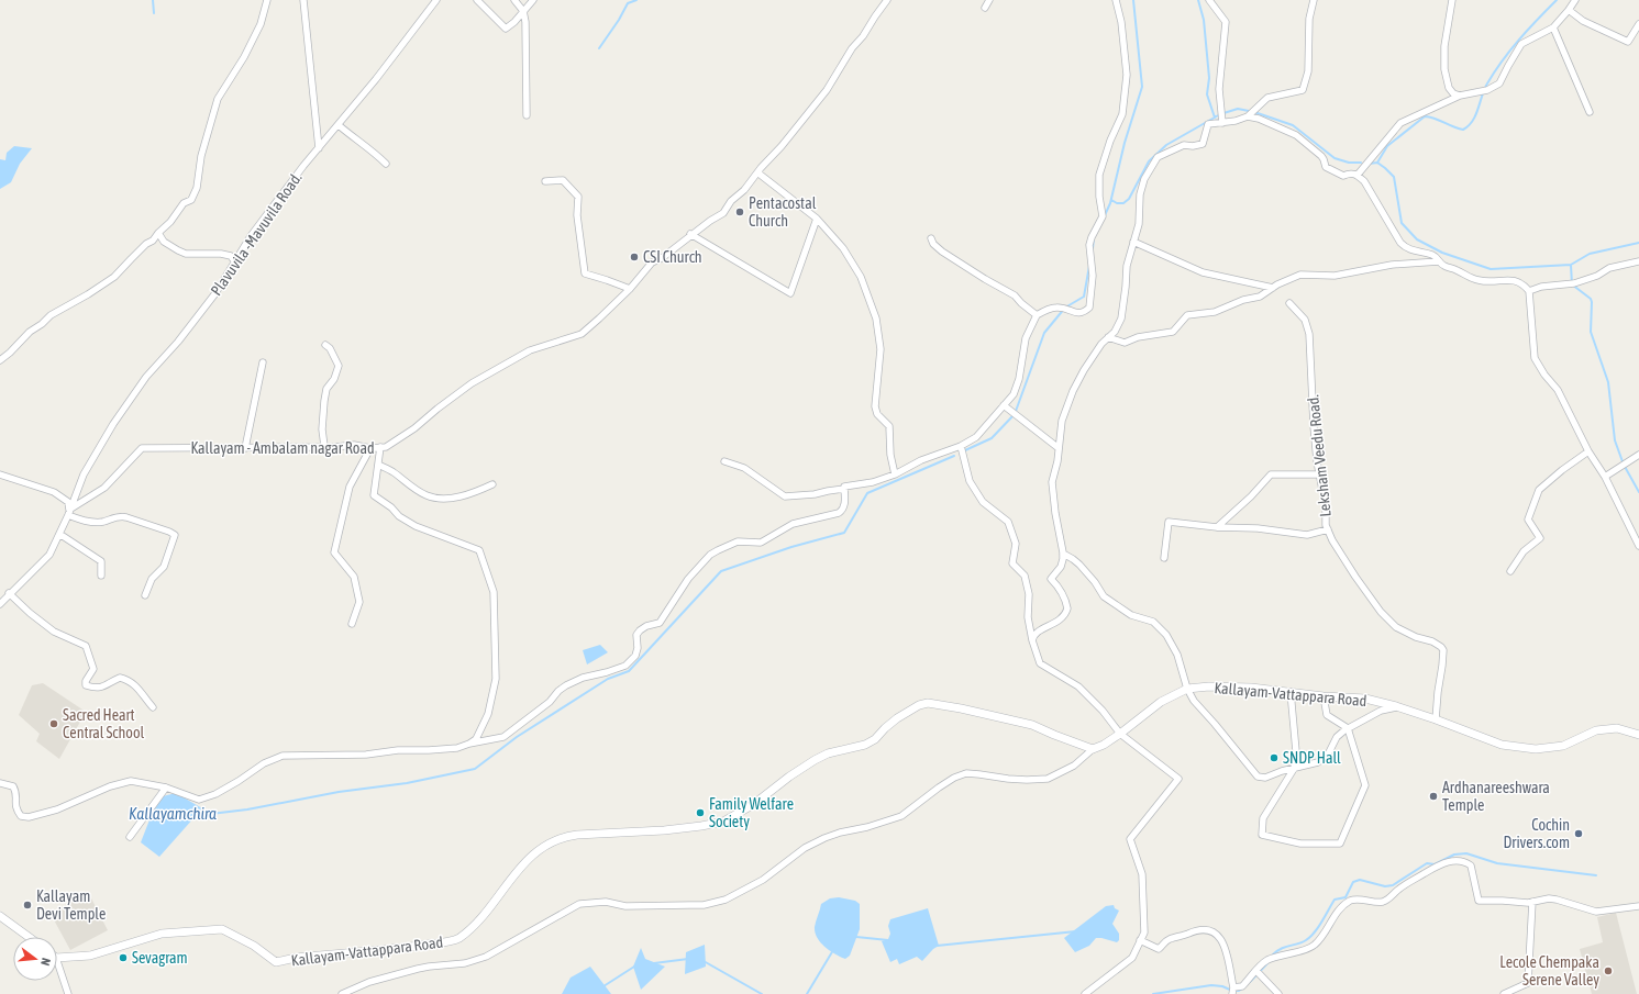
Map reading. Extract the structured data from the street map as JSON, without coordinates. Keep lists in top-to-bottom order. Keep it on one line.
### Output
{"streets":{"street":["Plavuvila -Mavuvila Road.","Kallayam - Ambalam nagar Road","Leksham Veedu Road.","Kallayam-Vattappara Road"]},"crossings":[["Plavuvila -Mavuvila Road.","Kallayam - Ambalam nagar Road"],["Leksham Veedu Road.","Kallayam-Vattappara Road"]],"water":["Kallayamchira"],"places":["Pentacostal Church","CSI Church","Sacred Heart Central School","SNDP Hall","Ardhanareeshwara Temple","Family Welfare Society","Cochin Drivers.com","Kallayam Devi Temple","Sevagram","Lecole Chempaka Serene Valley"],"north":"right"}
